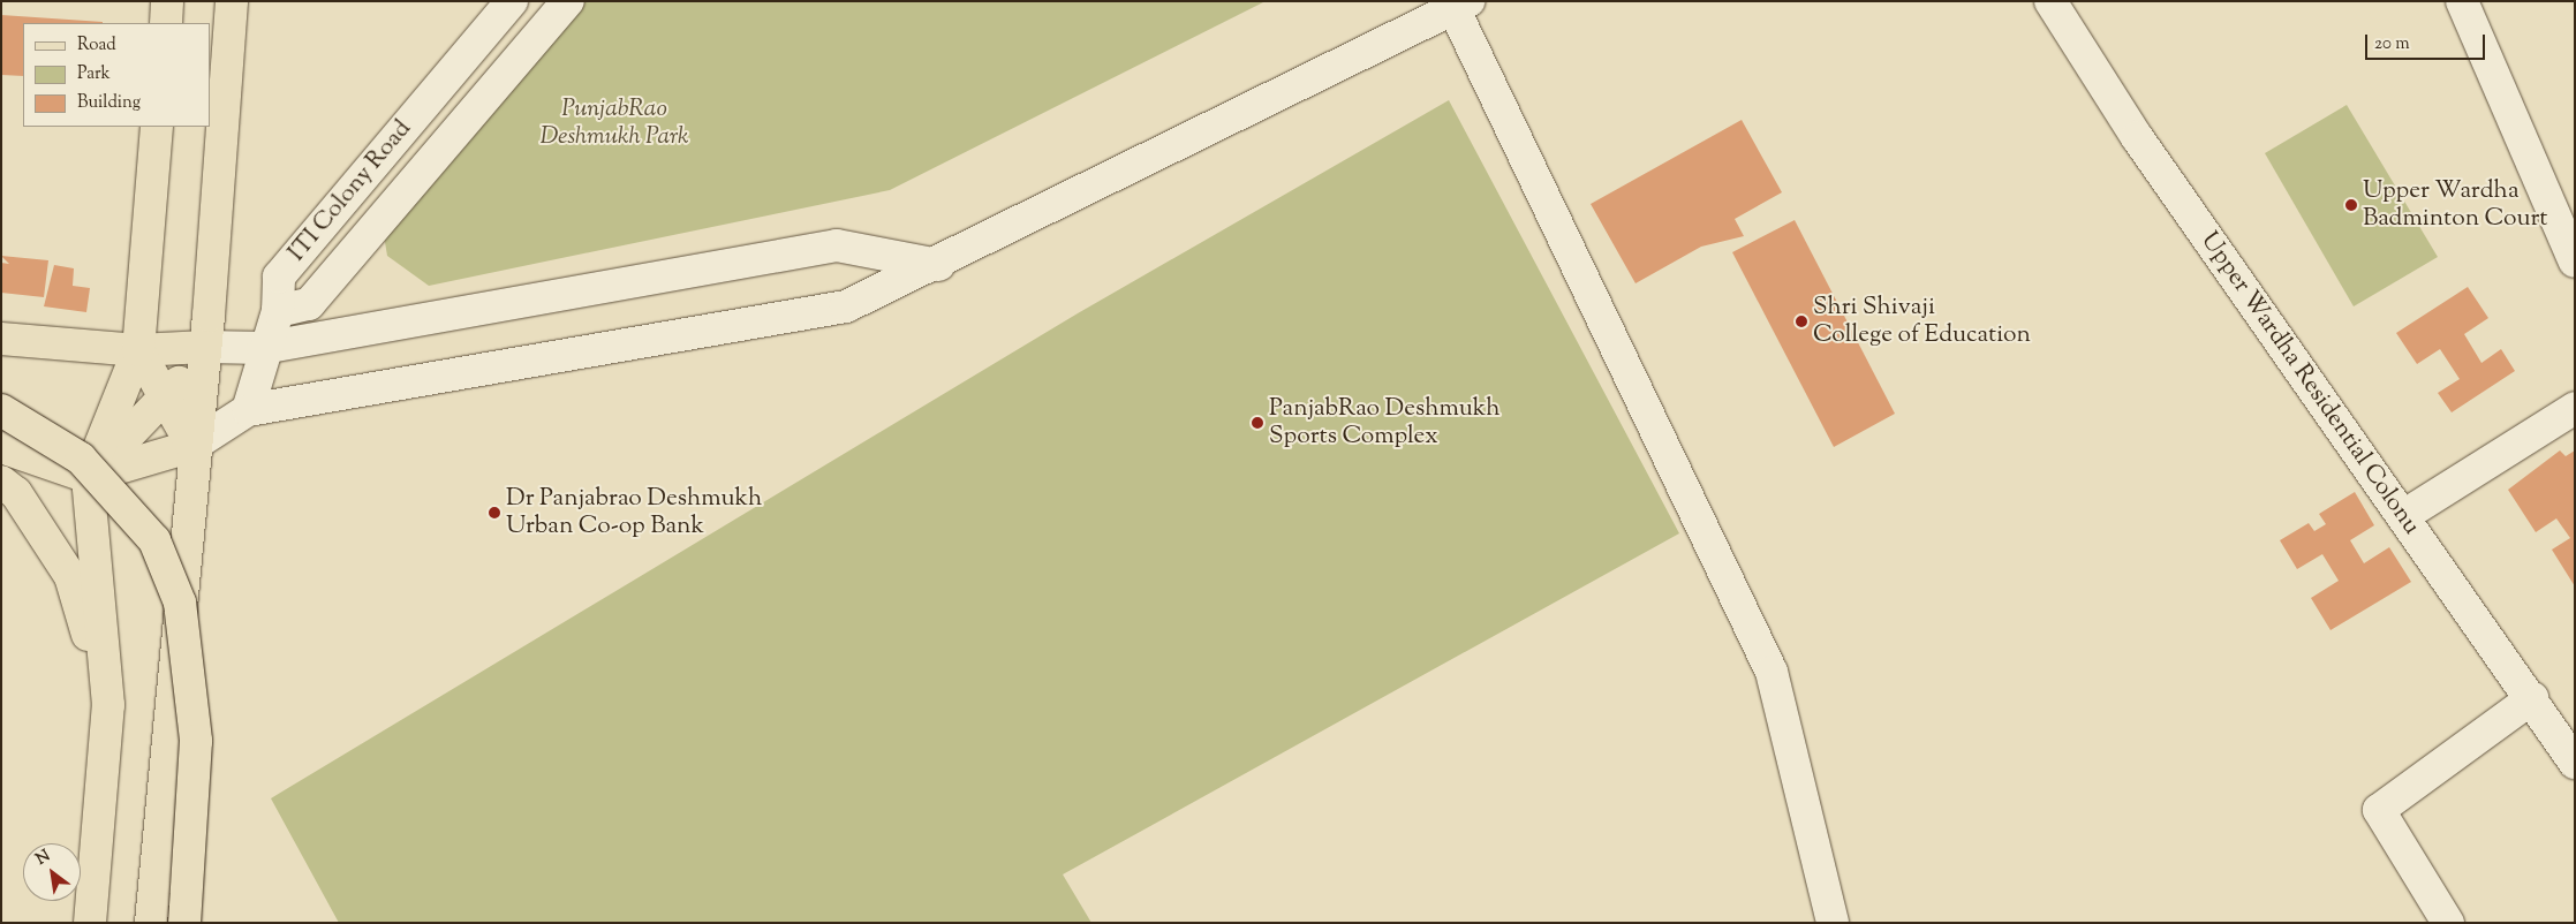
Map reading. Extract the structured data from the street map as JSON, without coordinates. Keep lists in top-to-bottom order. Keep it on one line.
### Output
{"streets":{"street":["ITI Colony Road","Upper Wardha Residential Colonu"]},"parks":["PunjabRao Deshmukh Park"],"places":["Upper Wardha Badminton Court","Shri Shivaji College of Education","PanjabRao Deshmukh Sports Complex","Dr Panjabrao Deshmukh Urban Co-op Bank"],"legend":["Road","Park","Building"],"scale_bar":"20 m","north":"top left"}
